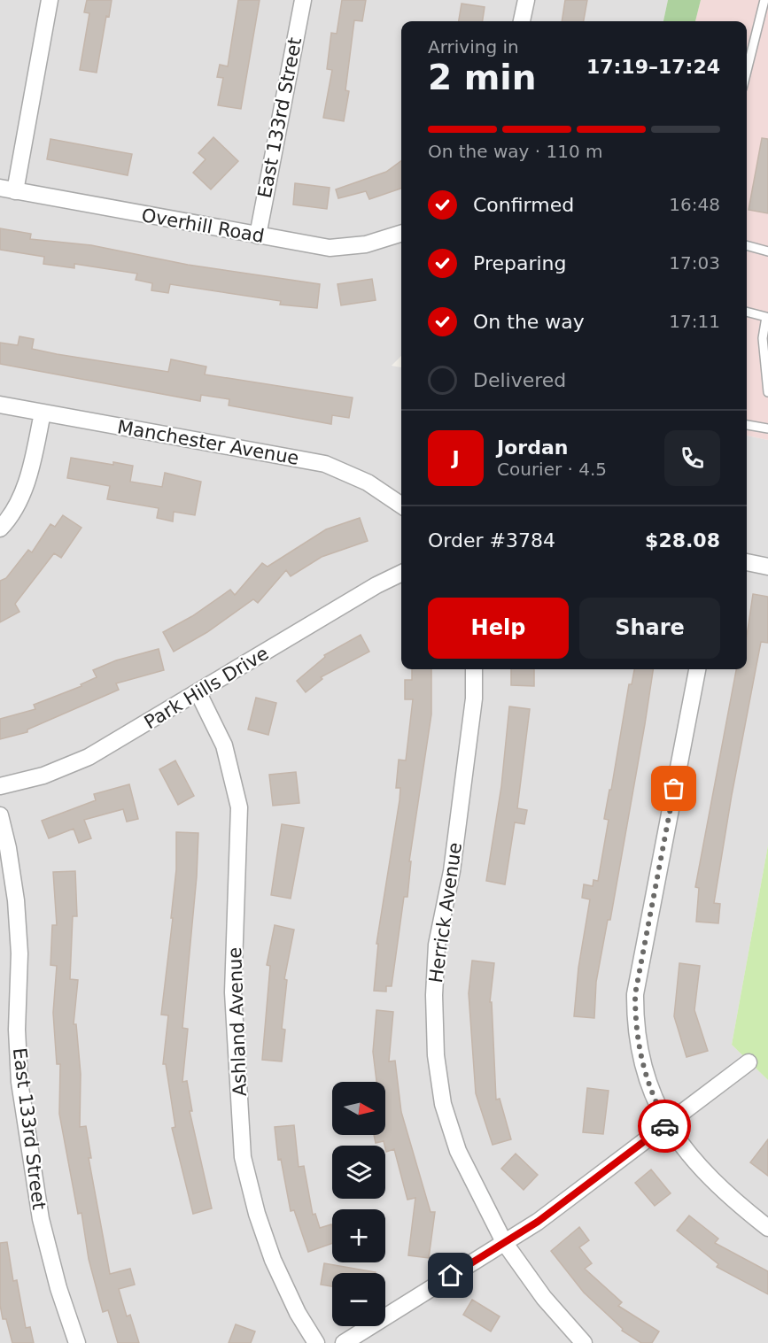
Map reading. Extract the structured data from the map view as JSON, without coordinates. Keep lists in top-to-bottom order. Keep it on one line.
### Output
{"streets":{"street":["East 133rd Street","Overhill Road","Manchester Avenue","Park Hills Drive","Herrick Avenue","Ashland Avenue"]},"crossings":[["East 133rd Street","Overhill Road"],["Park Hills Drive","Ashland Avenue"]],"north":"right","page":{"heading":["2 min","Arriving in","17:19–17:24"],"panel":["Jordan","Courier · 4.5","Order #3784","$28.08"],"bar":"On the way · 110 m","list":[["Confirmed","16:48"],["Preparing","17:03"],["On the way","17:11"],"Delivered"],"round":"J","buttons":["Help","Share"],"map_buttons":["+","−"]}}
